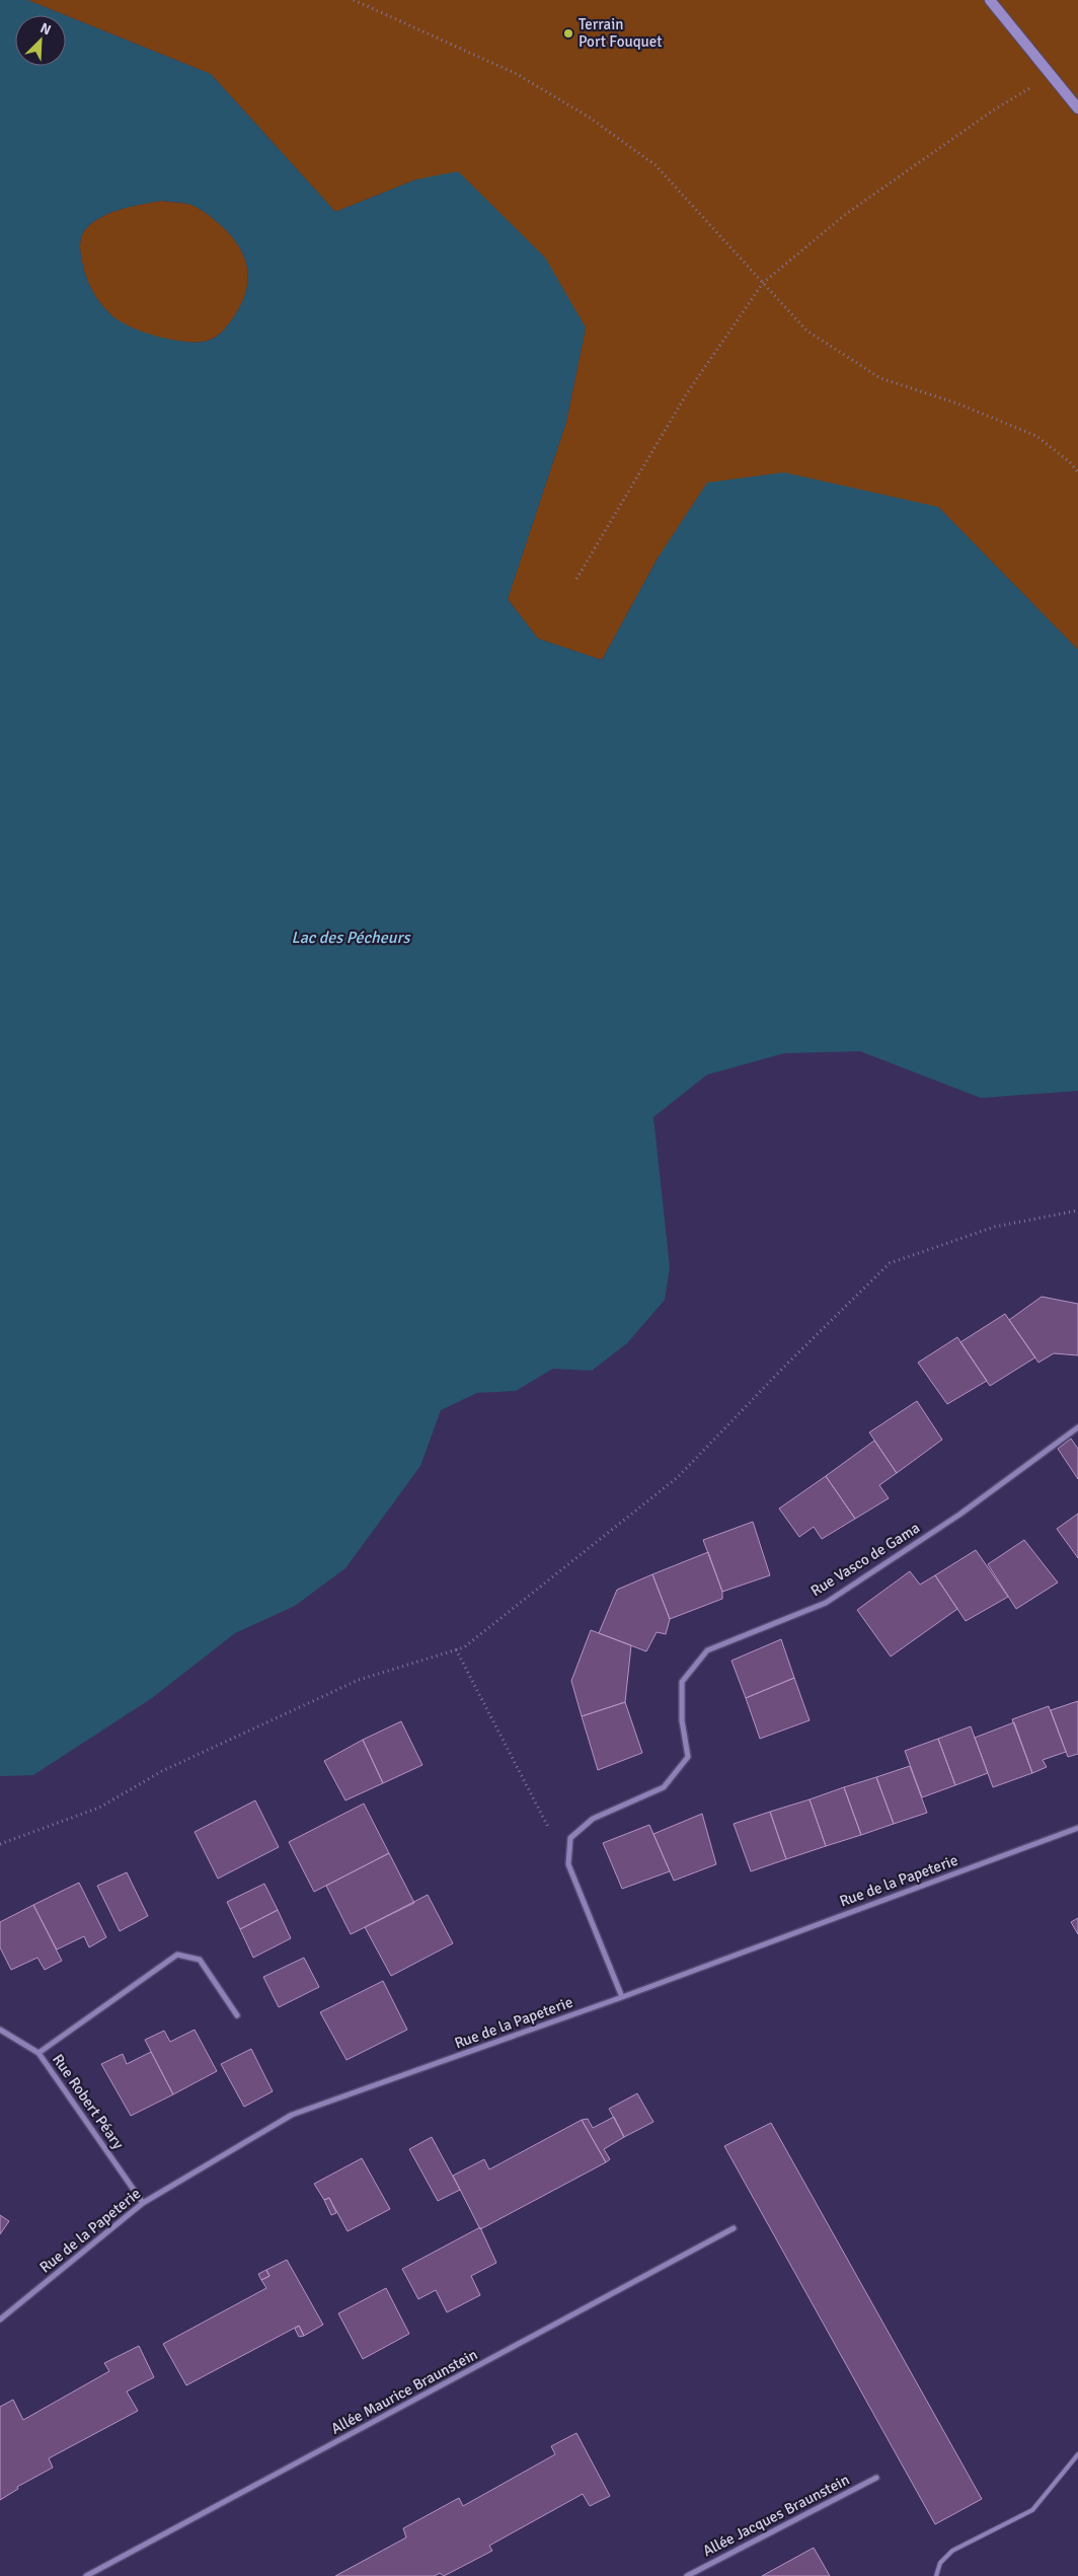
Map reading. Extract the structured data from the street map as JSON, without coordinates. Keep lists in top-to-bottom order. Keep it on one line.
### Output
{"streets":{"street":["Rue Vasco de Gama","Rue de la Papeterie","Rue Robert Péary","Allée Maurice Braunstein","Allée Jacques Braunstein"]},"crossings":[["Rue de la Papeterie","Rue Robert Péary"]],"water":["Lac des Pécheurs"],"places":["Terrain Port Fouquet"],"north":"top right"}
